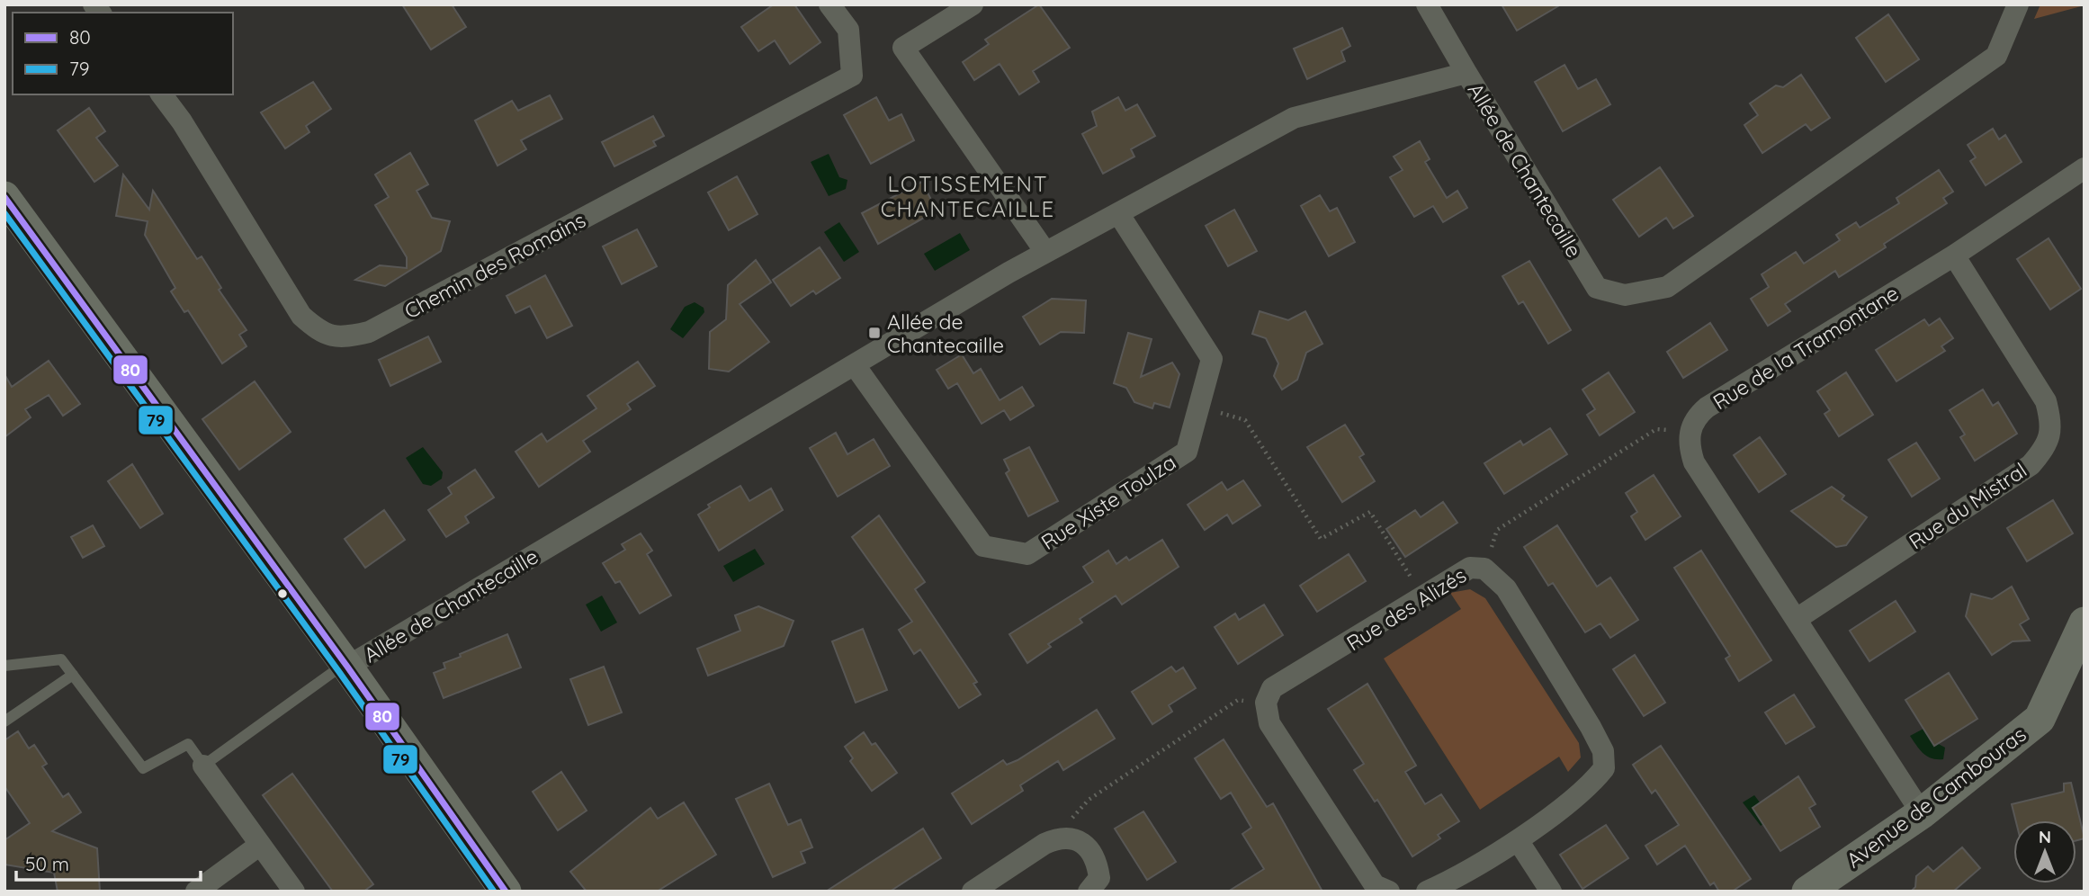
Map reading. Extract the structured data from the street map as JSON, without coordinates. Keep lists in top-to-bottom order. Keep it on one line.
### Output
{"streets":{"main road":["Avenue de Cambouras"],"street":["Allée de Chantecaille","Chemin des Romains","Rue de la Tramontane","Rue Xiste Toulza","Rue du Mistral","Rue des Alizés"]},"crossings":[["Allée de Chantecaille","Rue Xiste Toulza"],["Rue de la Tramontane","Rue du Mistral"]],"districts":["LOTISSEMENT CHANTECAILLE"],"places":{"transit":["Allée de Chantecaille"]},"lines":["transit line 80","transit line 79"],"legend":["80","79"],"scale_bar":"50 m","north":"top"}
